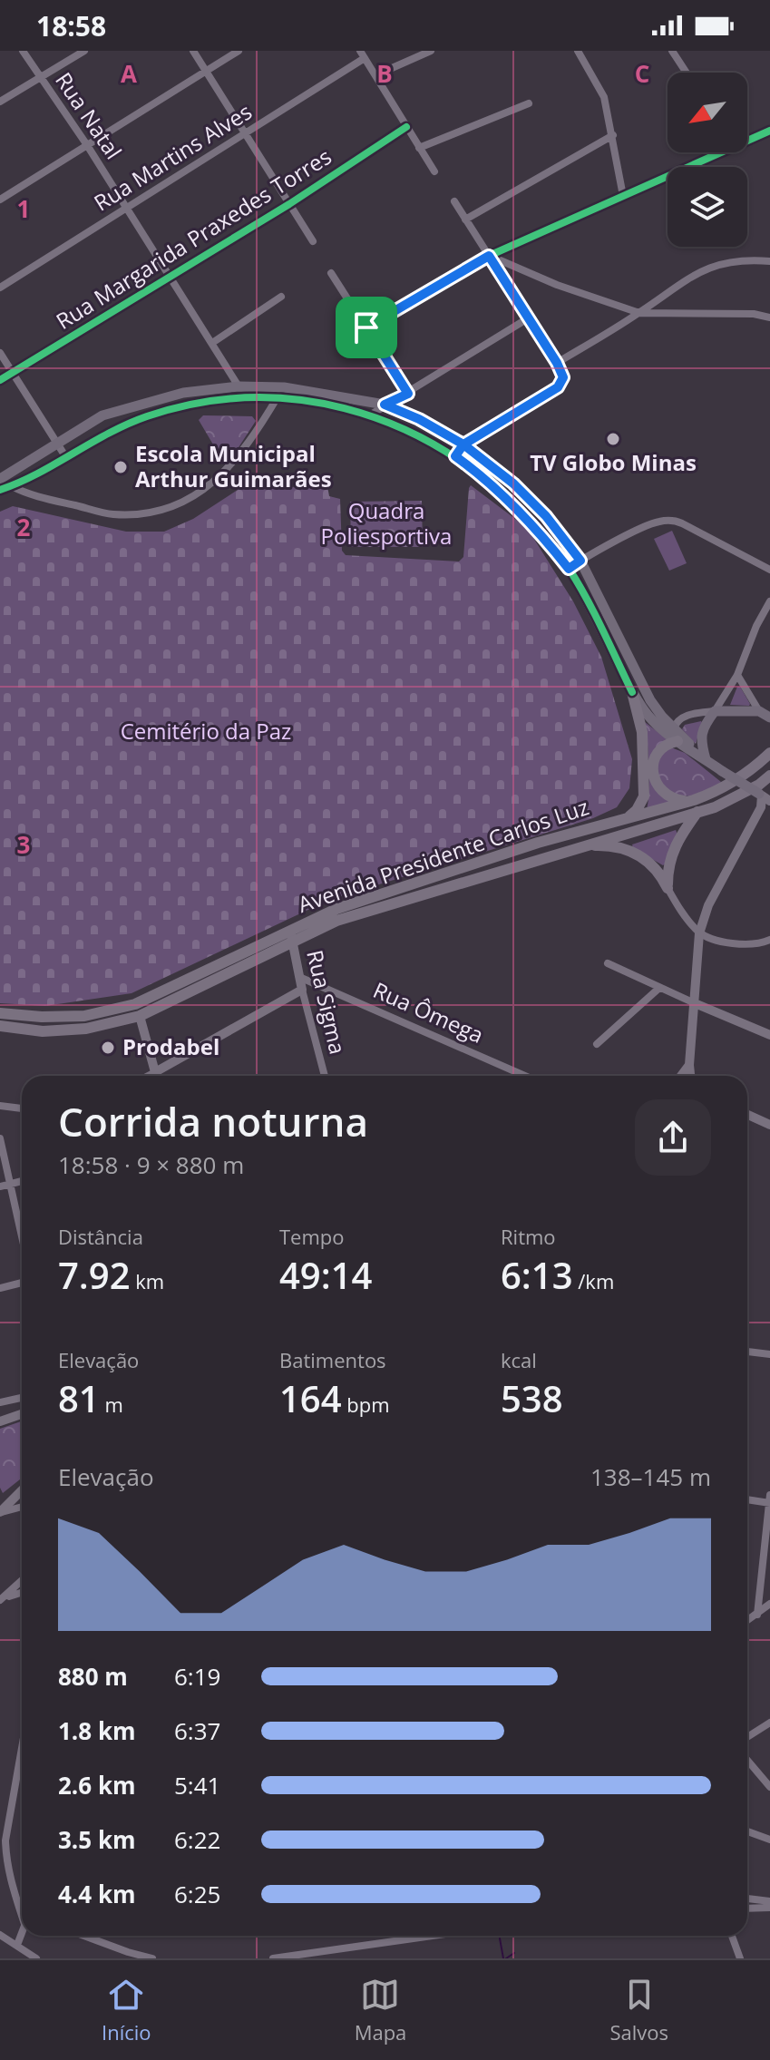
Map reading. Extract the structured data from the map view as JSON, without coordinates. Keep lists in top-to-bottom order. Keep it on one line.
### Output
{"streets":{"main road":["Avenida Presidente Carlos Luz"],"street":["Rua Natal","Rua Martins Alves","Rua Margarida Praxedes Torres","Rua Sigma","Rua Ômega"]},"crossings":[["Rua Natal","Rua Martins Alves"],["Rua Natal","Rua Margarida Praxedes Torres"],["Avenida Presidente Carlos Luz","Rua Sigma"],["Rua Sigma","Rua Ômega"]],"parks":["Quadra Poliesportiva","Cemitério da Paz"],"places":["TV Globo Minas","Escola Municipal Arthur Guimarães","Prodabel"],"north":"bottom left","page":{"status":"18:58","heading":["Corrida noturna","18:58 · 9 × 880 m"],"stats":[["Distância","7.92 km"],["Tempo","49:14"],["Ritmo","6:13 /km"],["Elevação","81 m"],["Batimentos","164 bpm"],["kcal","538"]],"chart":["Elevação","138–145 m"],"list":[{"name":"880 m","note":"6:19"},{"name":"1.8 km","note":"6:37"},{"name":"2.6 km","note":"5:41"},{"name":"3.5 km","note":"6:22"},{"name":"4.4 km","note":"6:25"}],"tabs":["Início","Mapa","Salvos"]},"grid":{"columns":["A","B","C"],"rows":["1","2","3"]}}
